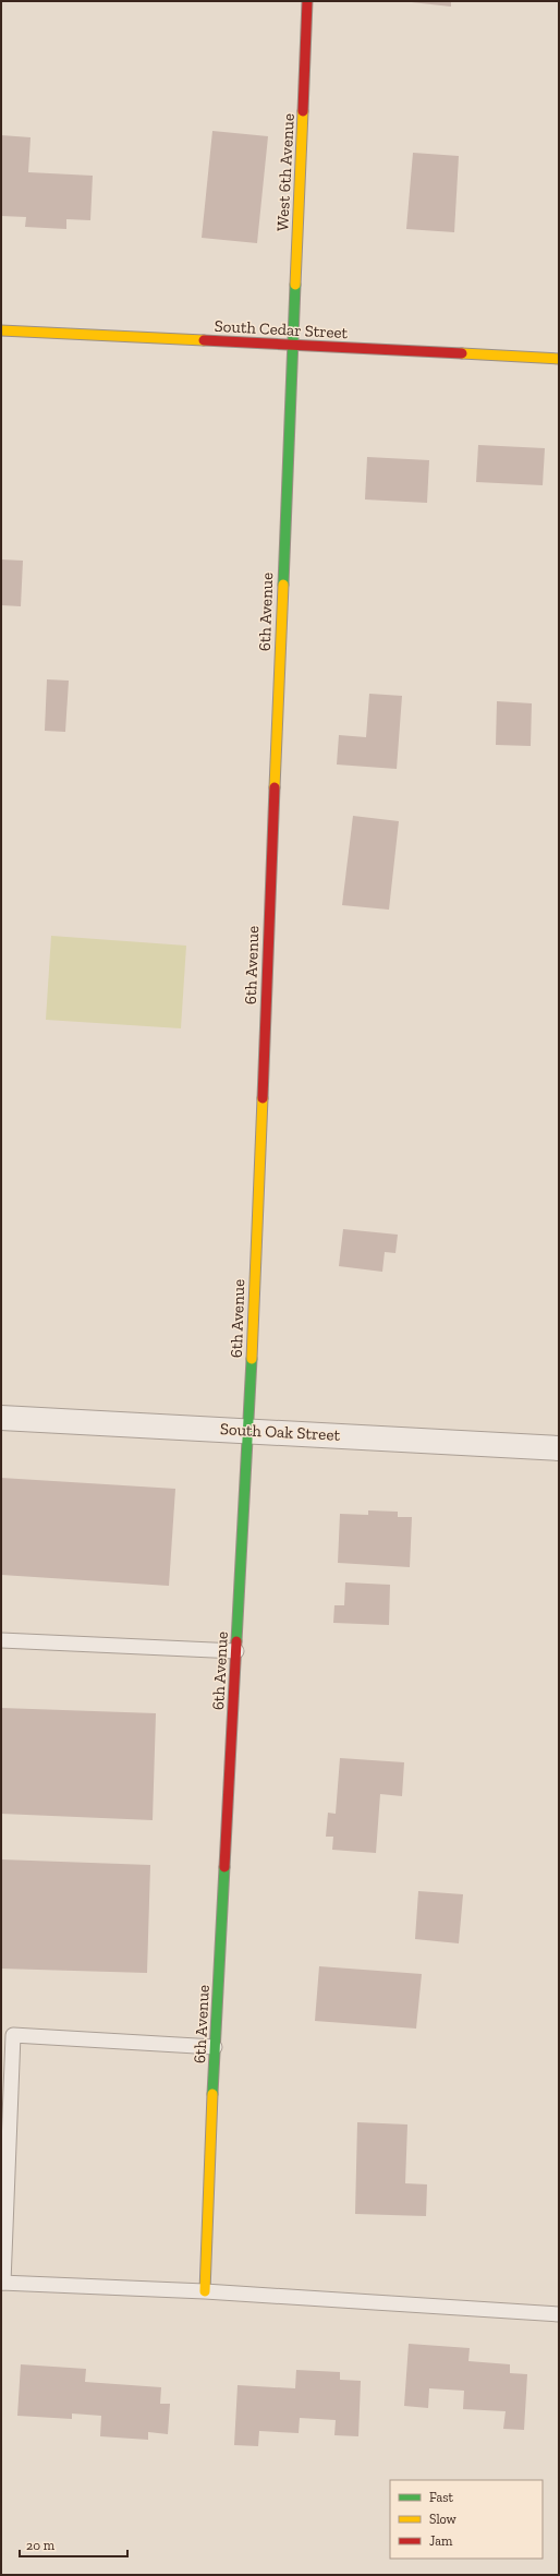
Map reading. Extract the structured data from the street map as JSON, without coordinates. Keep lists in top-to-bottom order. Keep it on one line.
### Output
{"streets":{"street":["West 6th Avenue","South Cedar Street","6th Avenue","South Oak Street"]},"crossings":[["West 6th Avenue","South Cedar Street"],["West 6th Avenue","6th Avenue"],["South Cedar Street","6th Avenue"],["6th Avenue","South Oak Street"]],"legend":["Fast","Slow","Jam"],"scale_bar":"20 m"}
